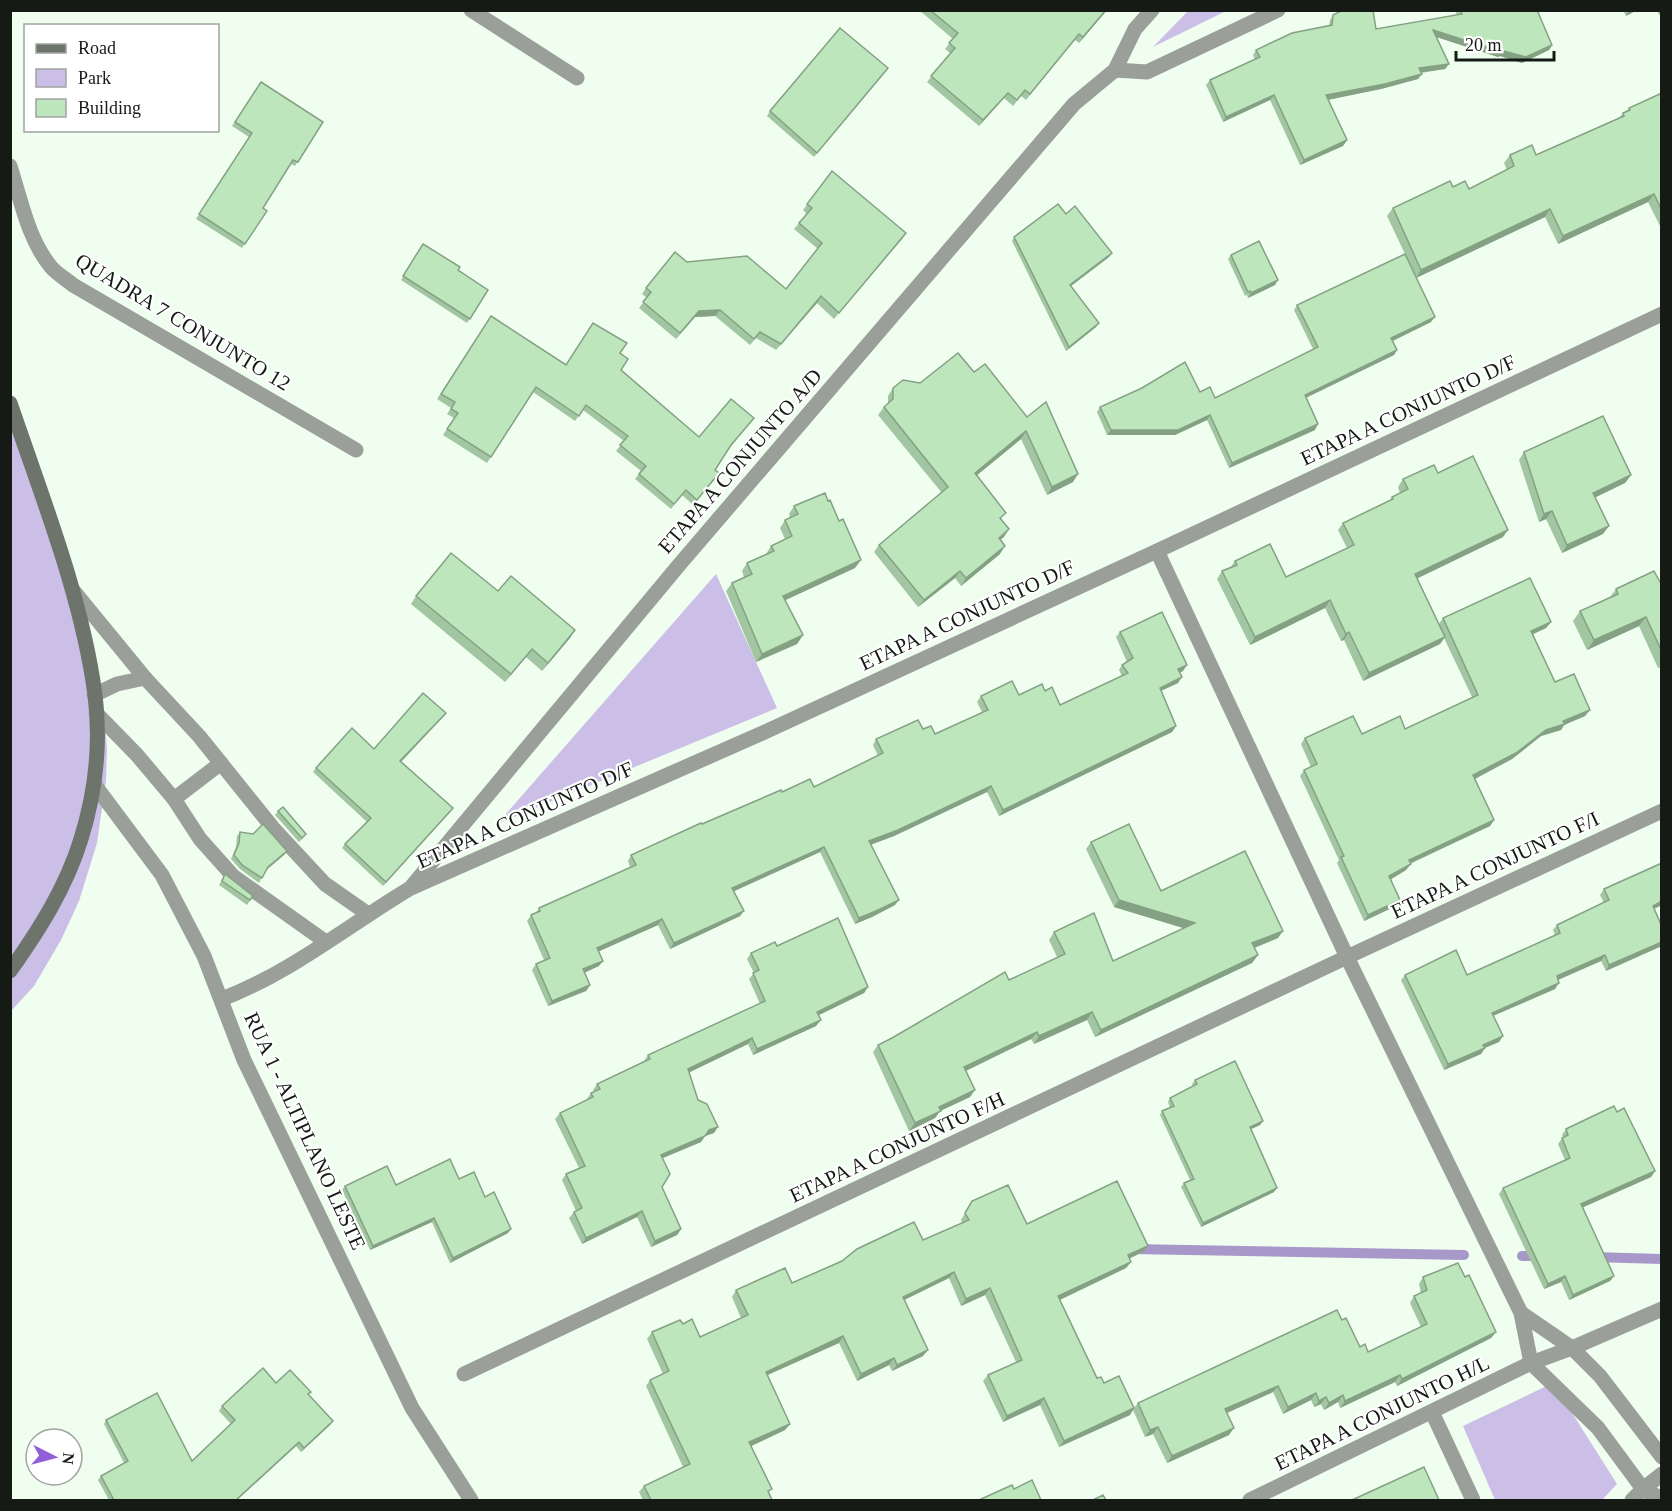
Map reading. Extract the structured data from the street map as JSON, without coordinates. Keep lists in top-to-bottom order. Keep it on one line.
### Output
{"streets":{"street":["QUADRA 7 CONJUNTO 12","ETAPA A CONJUNTO D/F","ETAPA A CONJUNTO A/D","ETAPA A CONJUNTO F/I","RUA 1 - ALTIPLANO LESTE","ETAPA A CONJUNTO F/H","ETAPA A CONJUNTO H/L"]},"crossings":[["ETAPA A CONJUNTO D/F","ETAPA A CONJUNTO A/D"],["ETAPA A CONJUNTO D/F","RUA 1 - ALTIPLANO LESTE"],["ETAPA A CONJUNTO F/I","ETAPA A CONJUNTO F/H"]],"legend":["Road","Park","Building"],"scale_bar":"20 m","north":"right"}
